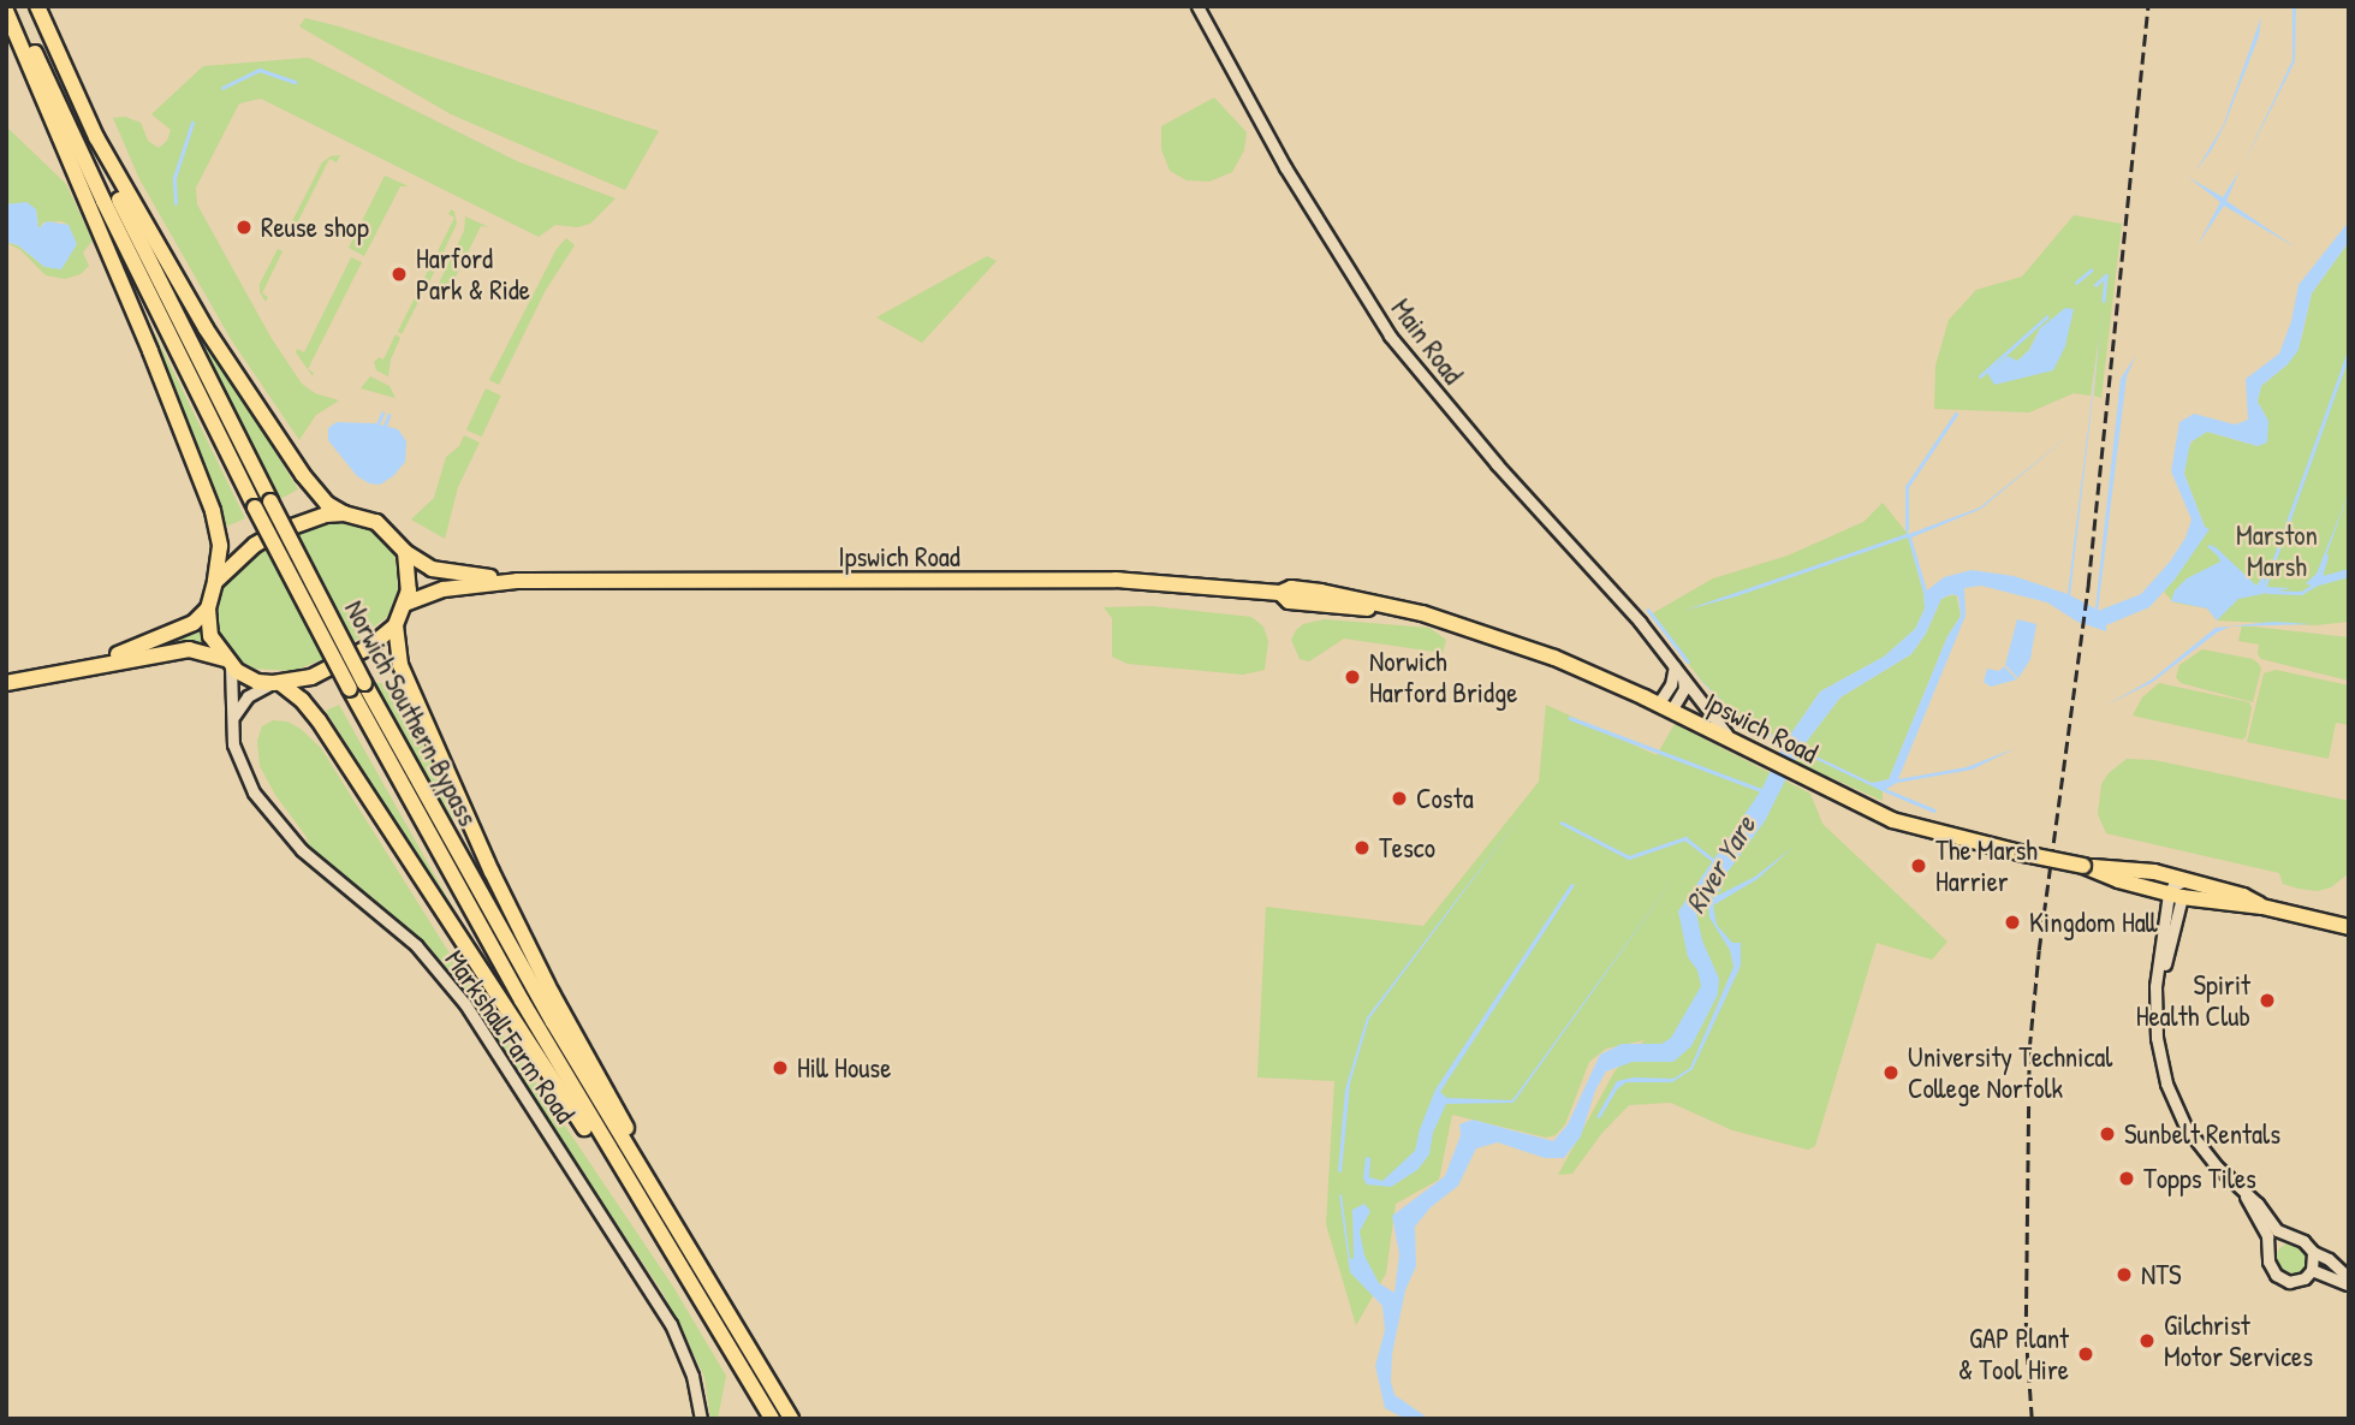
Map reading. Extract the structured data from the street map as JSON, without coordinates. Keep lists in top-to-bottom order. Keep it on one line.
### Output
{"streets":{"highway":["Ipswich Road","Norwich Southern Bypass"],"street":["Main Road","Markshall Farm Road"]},"crossings":[["Main Road","Ipswich Road"],["Ipswich Road","Markshall Farm Road"]],"water":["River Yare"],"parks":["Marston Marsh"],"places":["Reuse shop","Harford Park & Ride","Norwich Harford Bridge","Costa","Tesco","The Marsh Harrier","Kingdom Hall","Spirit Health Club","Hill House","University Technical College Norfolk","Sunbelt Rentals","Topps Tiles","NTS","Gilchrist Motor Services","GAP Plant & Tool Hire"]}
